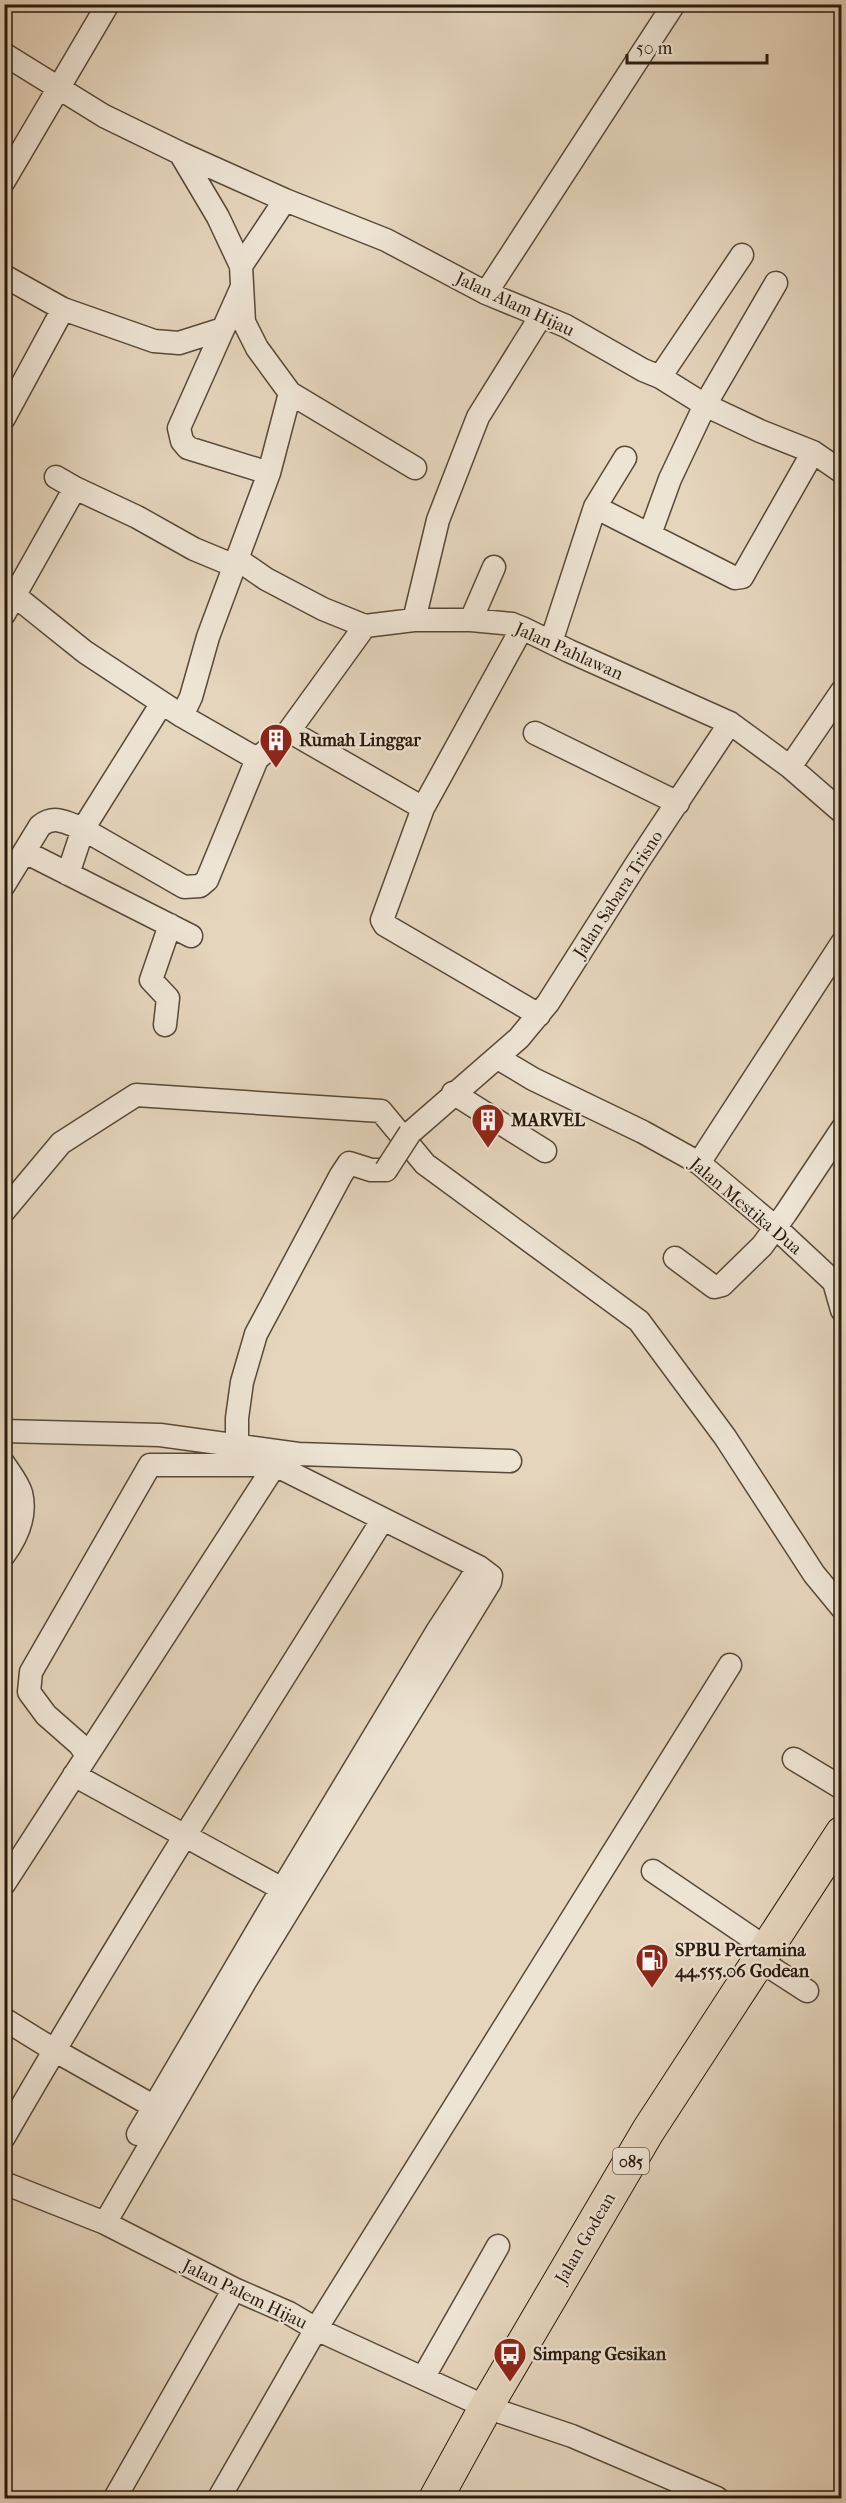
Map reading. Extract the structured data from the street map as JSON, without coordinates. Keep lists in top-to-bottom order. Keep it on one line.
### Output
{"streets":{"main road":["085","Jalan Godean"],"street":["Jalan Alam Hijau","Jalan Pahlawan","Jalan Sabara Trisno","Jalan Mestika Dua","Jalan Palem Hijau"]},"crossings":[["Jalan Pahlawan","Jalan Sabara Trisno"],["Jalan Sabara Trisno","Jalan Mestika Dua"],["Jalan Godean","Jalan Palem Hijau"]],"places":{"building":["Rumah Linggar","MARVEL"],"fuel station":["SPBU Pertamina 44.555.06 Godean"],"bus stop":["Simpang Gesikan"]},"scale_bar":"50 m"}
